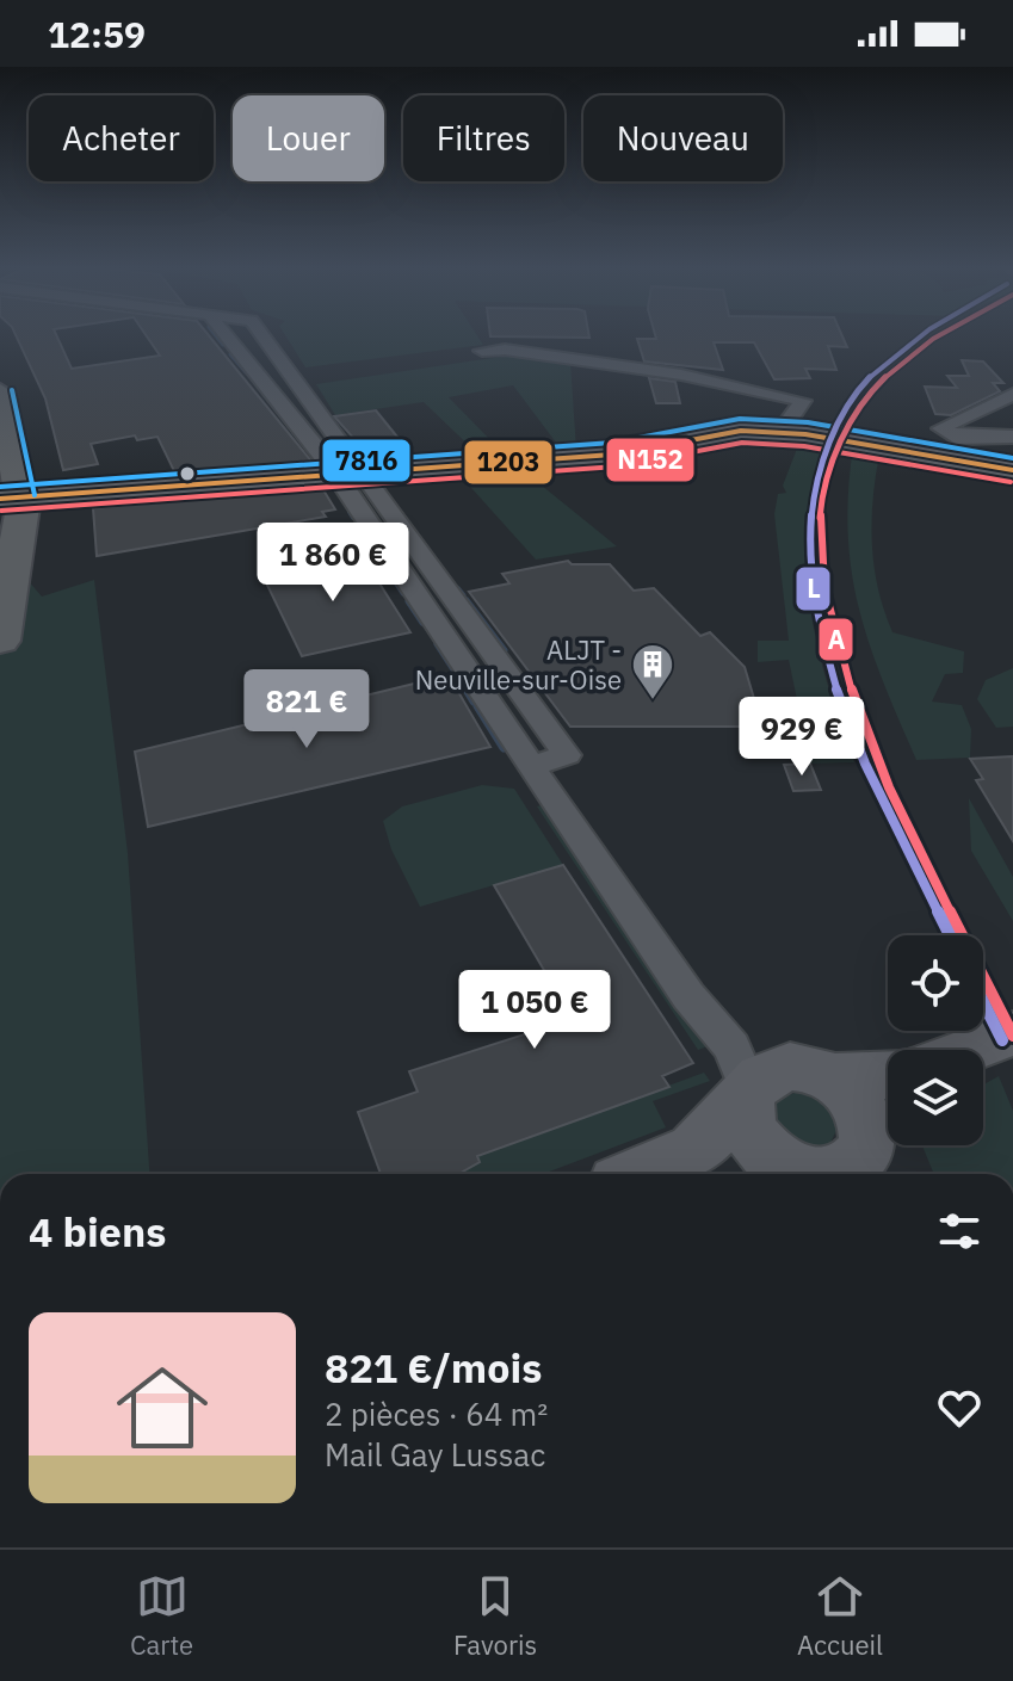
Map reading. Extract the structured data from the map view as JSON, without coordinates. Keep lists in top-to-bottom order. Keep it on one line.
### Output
{"places":{"building":["ALJT - Neuville-sur-Oise"]},"lines":["transit line A","transit line L","transit line 7816","transit line 1203","transit line N152"],"page":{"status":"12:59","chip":["Acheter","Louer","Filtres","Nouveau"],"price":["1 860 €","821 €","929 €","1 050 €"],"heading":"4 biens","list":[{"name":"821 €/mois","note":"2 pièces · 64 m² · Mail Gay Lussac"}],"tabs":["Carte","Favoris","Accueil"]}}
